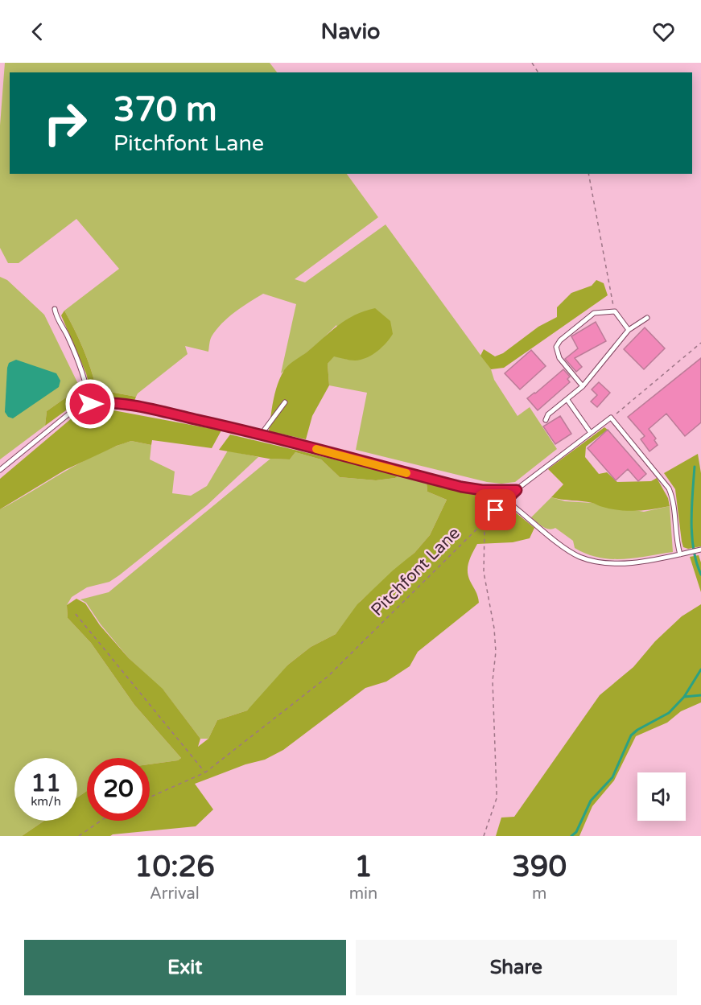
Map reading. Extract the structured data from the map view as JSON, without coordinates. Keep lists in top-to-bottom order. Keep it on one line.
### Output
{"streets":{"lane":["Pitchfont Lane"]},"page":{"header":"Navio","turn":["370 m","Pitchfont Lane"],"speed":"11 km/h","limit":"20","eta":["10:26","Arrival","1","min","390","m"],"buttons":["Exit","Share"]}}
